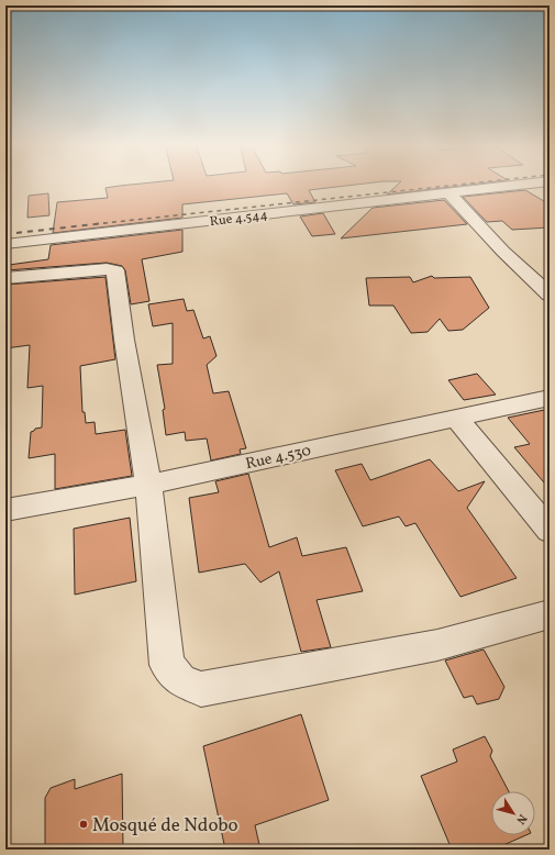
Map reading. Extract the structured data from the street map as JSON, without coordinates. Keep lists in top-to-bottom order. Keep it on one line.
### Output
{"streets":{"street":["Rue 4.544","Rue 4.530"]},"places":["Mosqué de Ndobo"],"north":"bottom right"}
